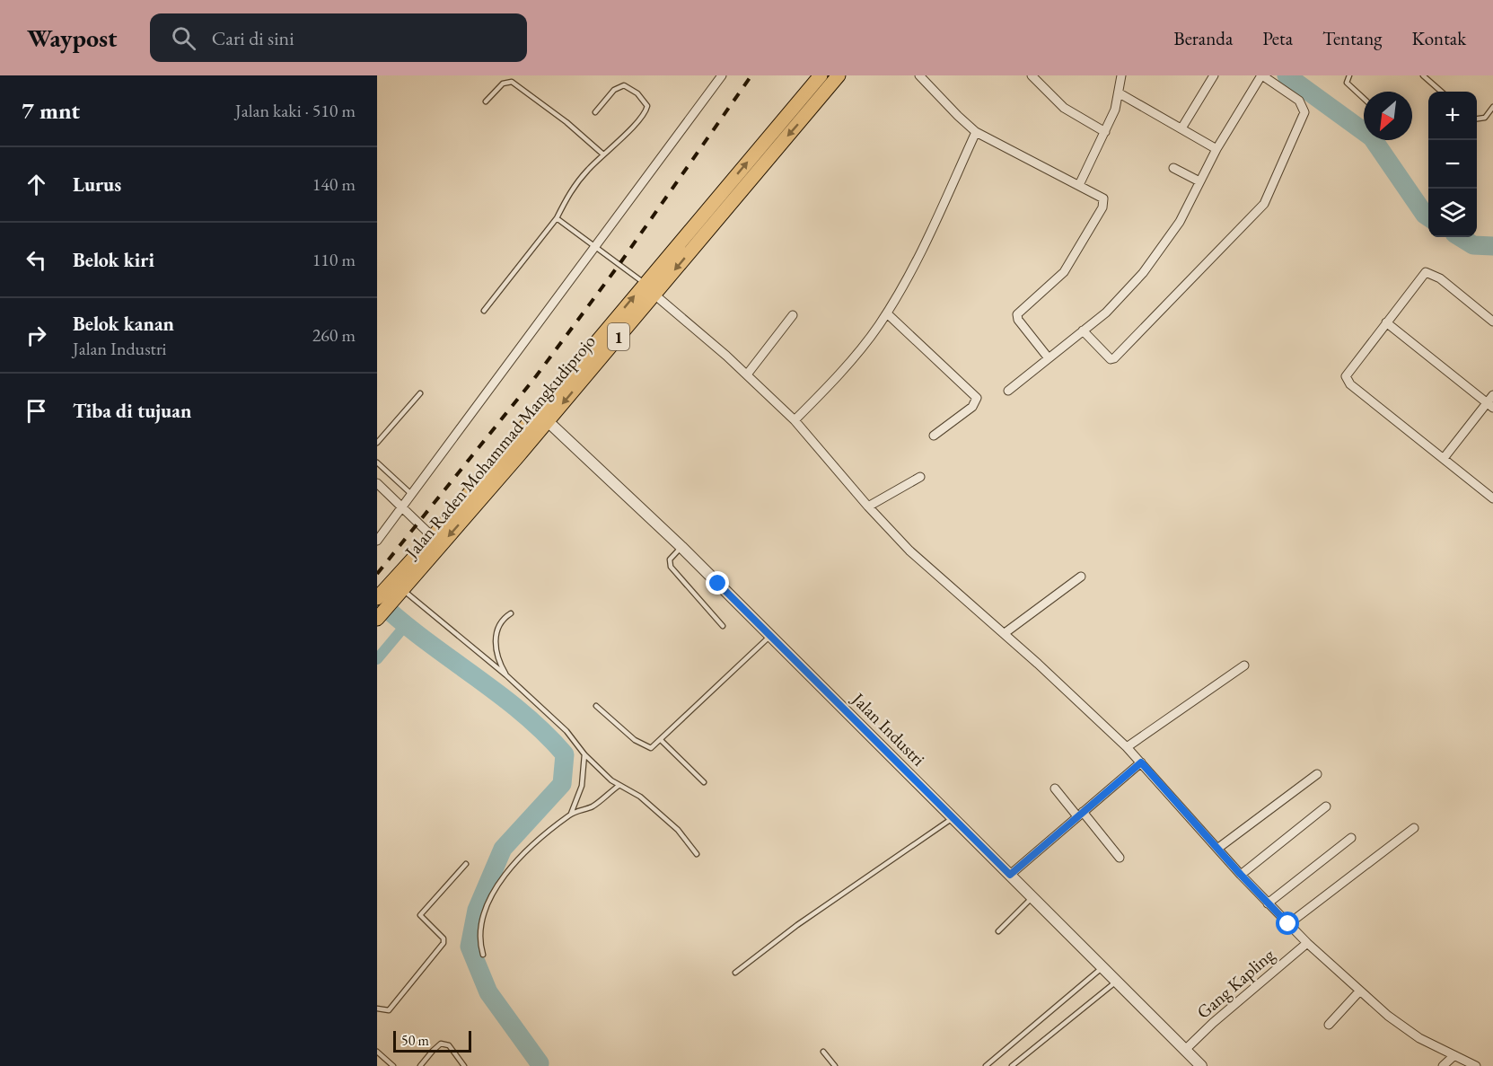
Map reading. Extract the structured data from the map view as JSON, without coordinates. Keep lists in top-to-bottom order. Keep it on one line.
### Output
{"streets":{"highway":["1","Jalan Raden Mohammad Mangkudiprojo"],"street":["Jalan Industri","Gang Kapling"]},"crossings":[["Jalan Raden Mohammad Mangkudiprojo","Jalan Industri"],["Jalan Industri","Gang Kapling"]],"scale_bar":"50 m","north":"bottom left","page":{"header":"Waypost","search":"Cari di sini","nav":["Beranda","Peta","Tentang","Kontak"],"heading":["7 mnt","Jalan kaki · 510 m"],"map_buttons":["+","−"],"list":[["Lurus","140 m"],["Belok kiri","110 m"],["Belok kanan","Jalan Industri","260 m"],"Tiba di tujuan"],"scale":"50 m"}}
